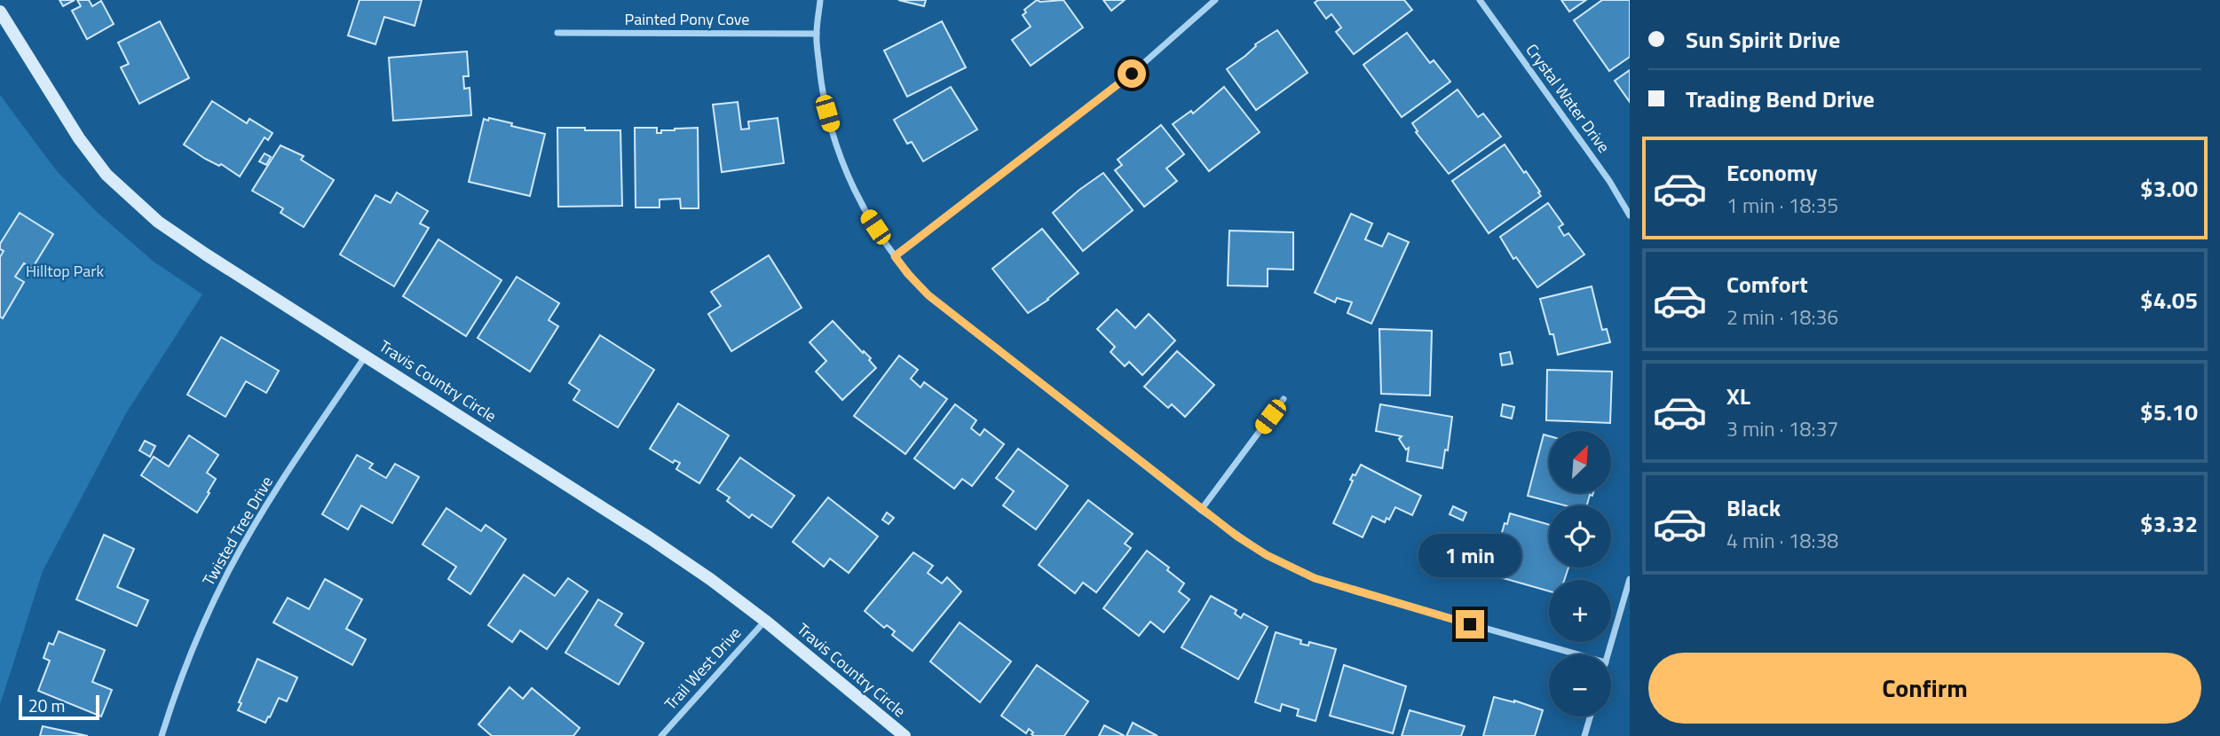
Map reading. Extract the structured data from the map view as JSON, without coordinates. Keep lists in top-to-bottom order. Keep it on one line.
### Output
{"streets":{"street":["Painted Pony Cove","Crystal Water Drive","Travis Country Circle","Twisted Tree Drive","Trail West Drive"]},"crossings":[["Travis Country Circle","Twisted Tree Drive"],["Travis Country Circle","Trail West Drive"]],"parks":["Hilltop Park"],"scale_bar":"20 m","north":"top right","page":{"banner":["Sun Spirit Drive","Trading Bend Drive"],"list":[{"name":"Economy","note":"1 min · 18:35","value":"$3.00"},{"name":"Comfort","note":"2 min · 18:36","value":"$4.05"},{"name":"XL","note":"3 min · 18:37","value":"$5.10"},{"name":"Black","note":"4 min · 18:38","value":"$3.32"}],"map_buttons":["+","−"],"bubble":"1 min","buttons":"Confirm","scale":"20 m"}}
